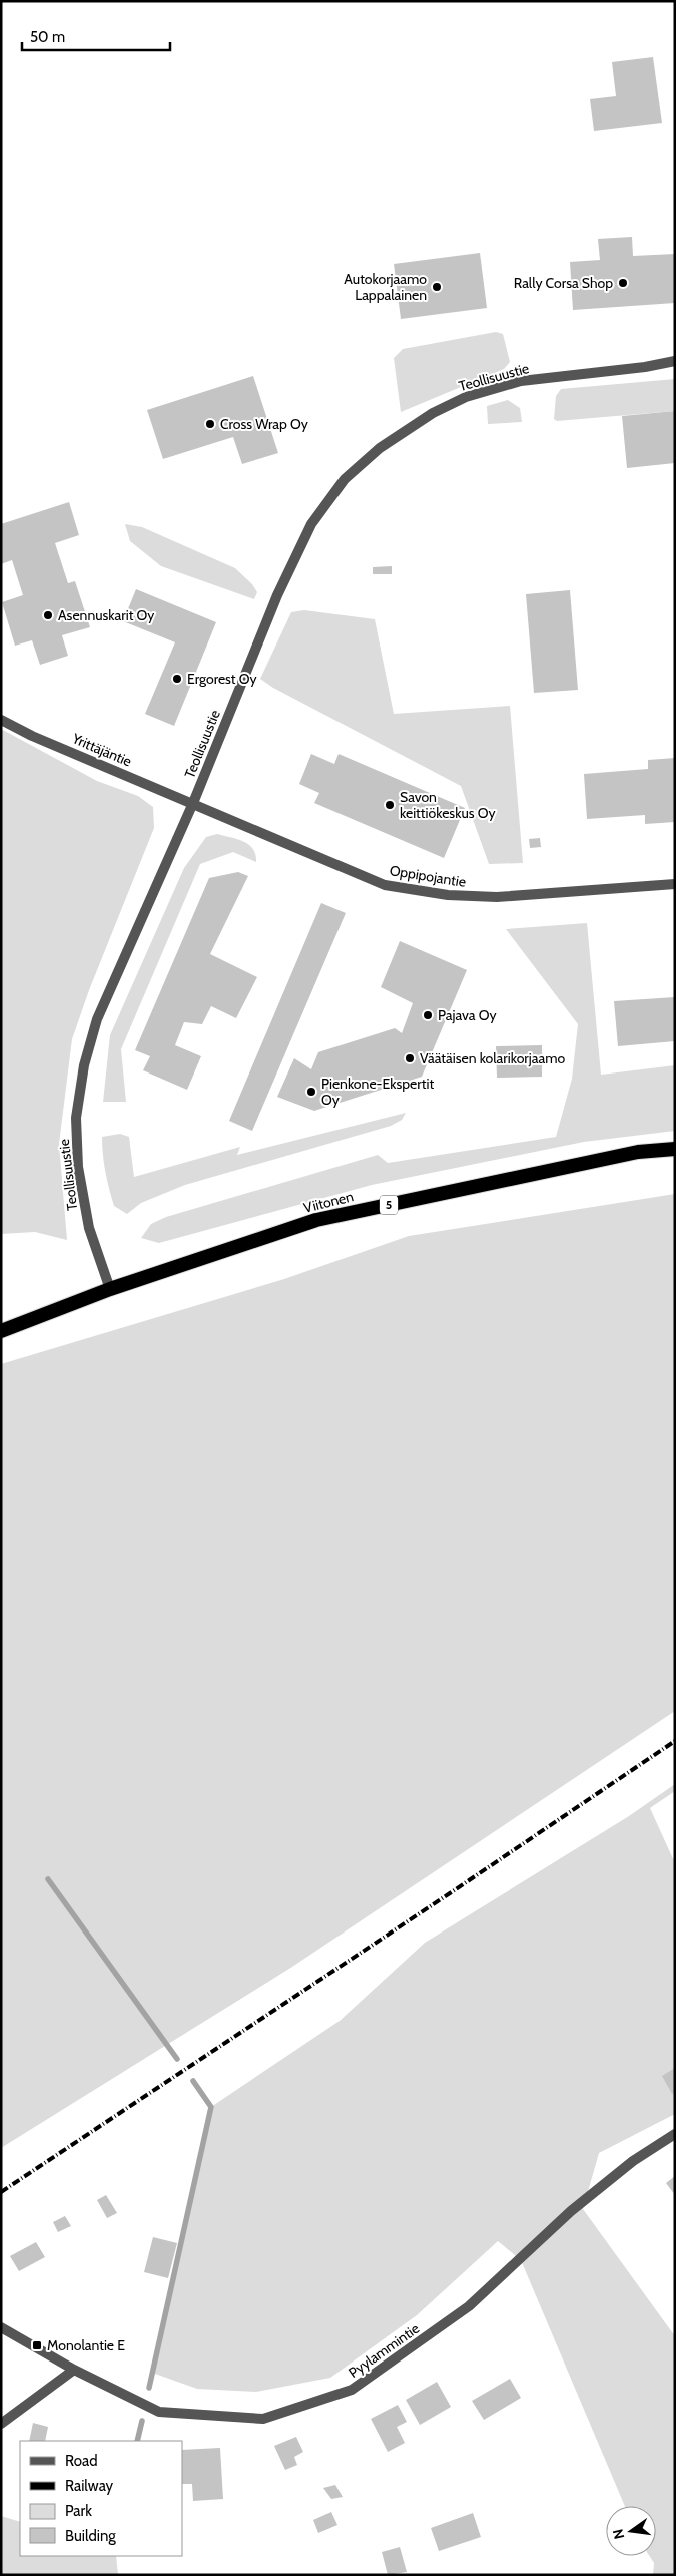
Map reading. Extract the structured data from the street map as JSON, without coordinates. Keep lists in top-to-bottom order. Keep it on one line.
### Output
{"streets":{"highway":["Viitonen","5"],"street":["Teollisuustie","Yrittäjäntie","Oppipojantie","Pyylammintie"]},"crossings":[["Teollisuustie","Yrittäjäntie"],["Teollisuustie","Oppipojantie"],["Teollisuustie","Viitonen"],["Yrittäjäntie","Oppipojantie"]],"places":{"other":["Rally Corsa Shop","Autokorjaamo Lappalainen","Cross Wrap Oy","Asennuskarit Oy","Ergorest Oy","Savon keittiökeskus Oy","Pajava Oy","Väätäisen kolarikorjaamo","Pienkone-Ekspertit Oy"],"transit":["Monolantie E"]},"legend":["Road","Railway","Park","Building"],"scale_bar":"50 m","north":"left"}
